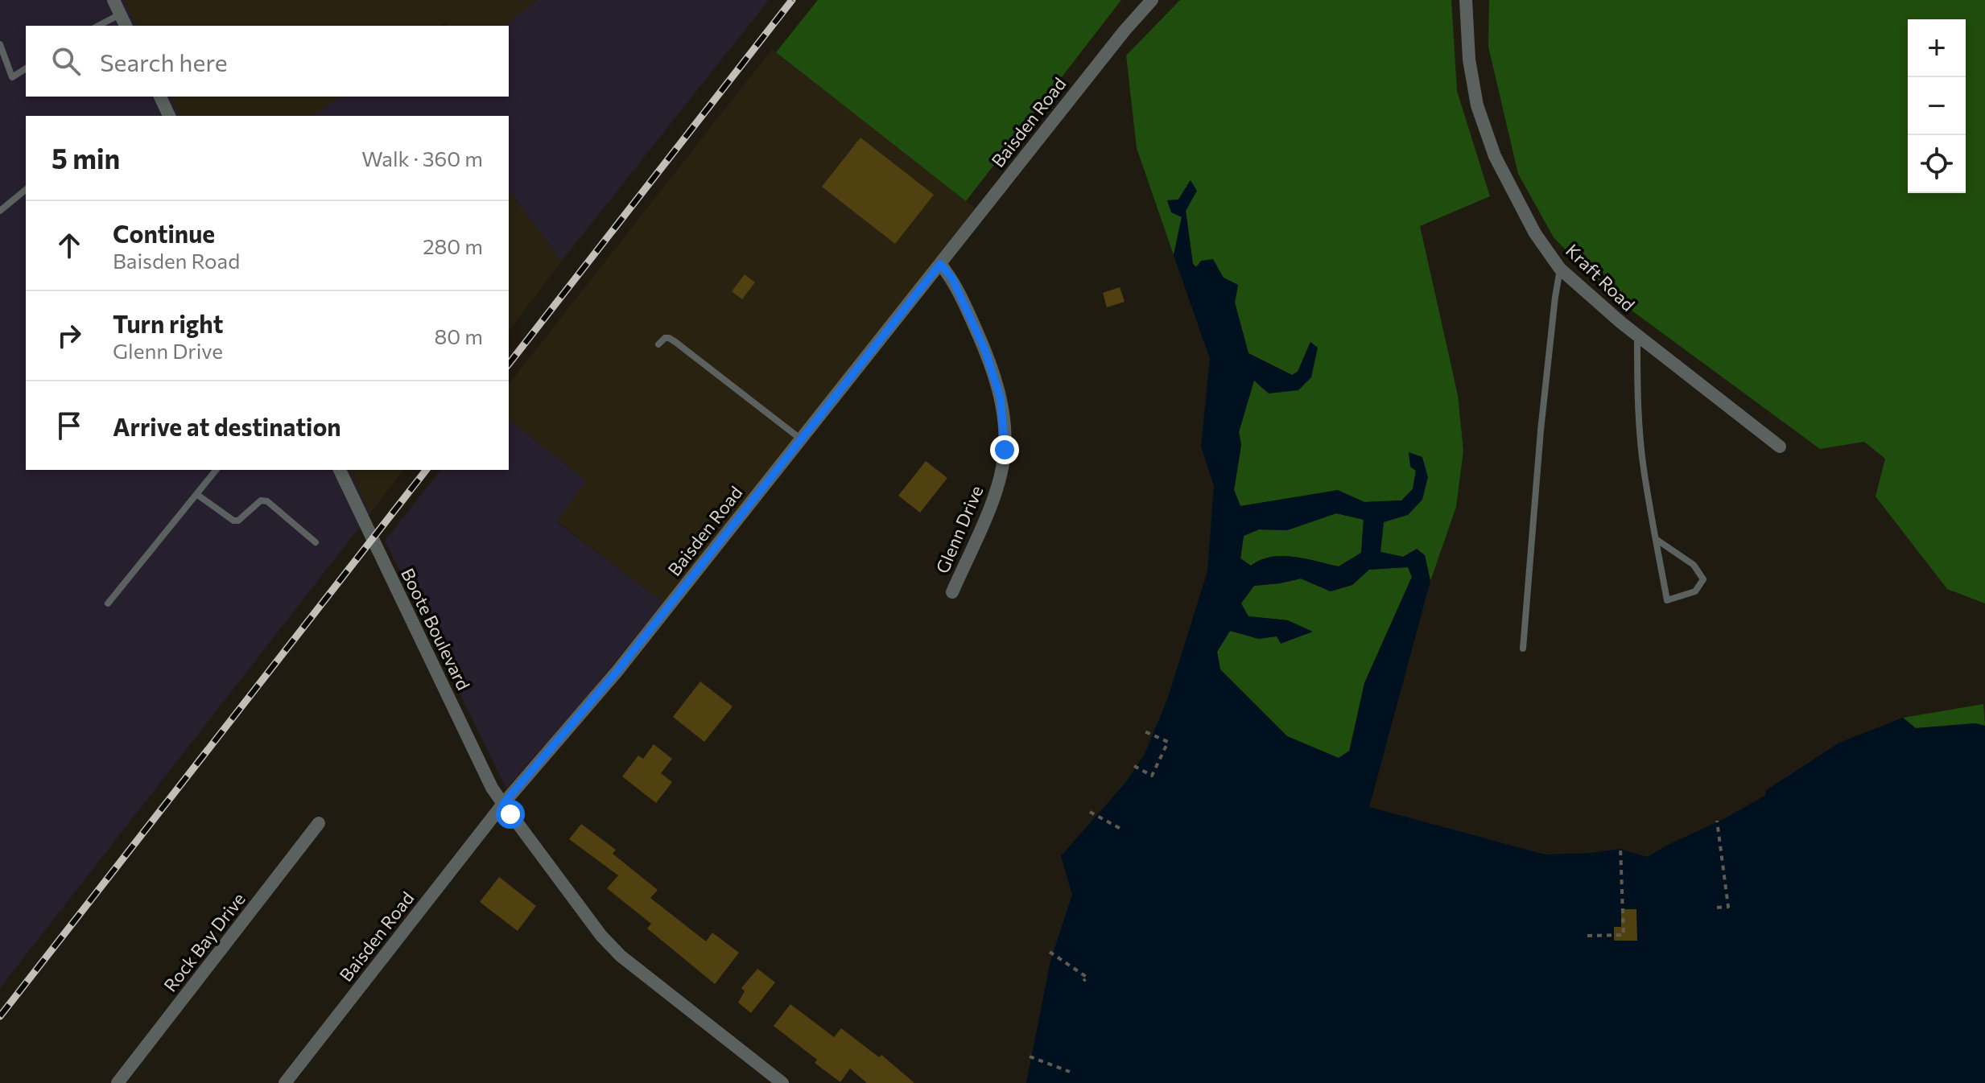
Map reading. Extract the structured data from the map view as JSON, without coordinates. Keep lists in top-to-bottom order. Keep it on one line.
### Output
{"streets":{"street":["Baisden Road","Kraft Road","Glenn Drive","Boote Boulevard","Rock Bay Drive"]},"crossings":[["Baisden Road","Glenn Drive"],["Baisden Road","Boote Boulevard"]],"page":{"map_buttons":["+","−"],"search":"Search here","heading":["5 min","Walk · 360 m"],"list":[["Continue","Baisden Road","280 m"],["Turn right","Glenn Drive","80 m"],"Arrive at destination"]}}
